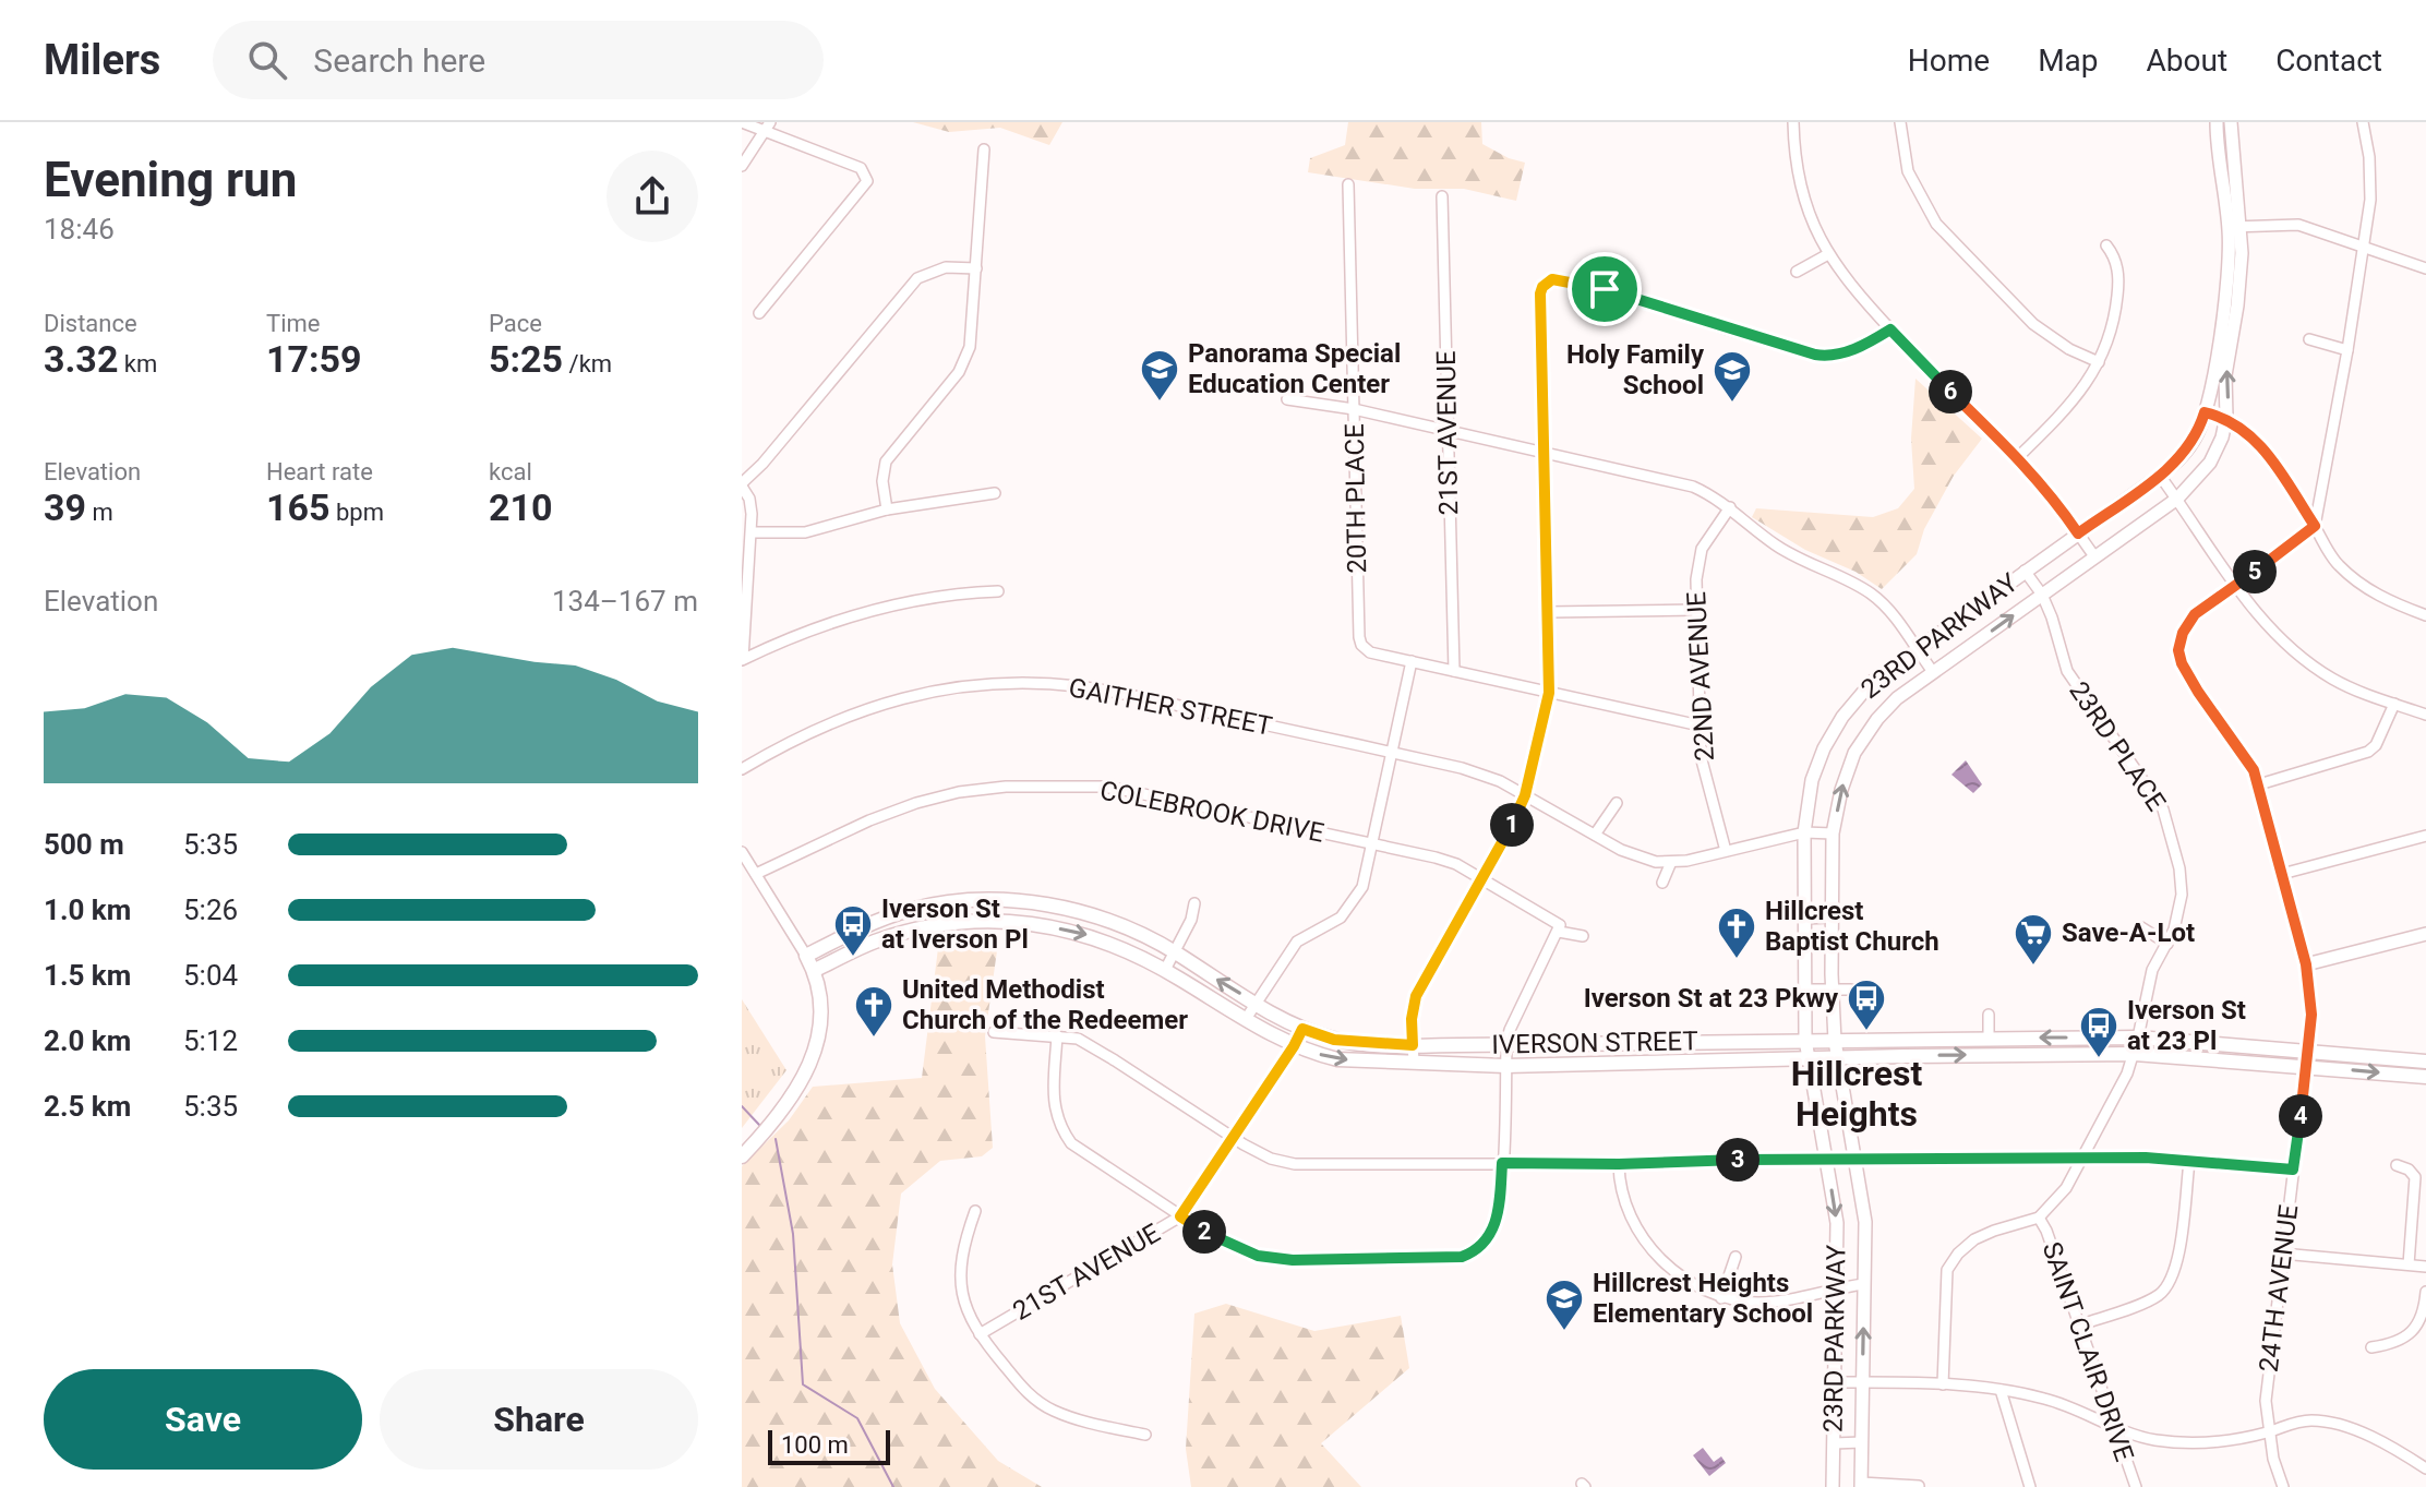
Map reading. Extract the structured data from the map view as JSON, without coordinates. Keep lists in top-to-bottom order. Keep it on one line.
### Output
{"streets":{"main road":["IVERSON STREET"],"street":["21ST AVENUE","20TH PLACE","23RD PARKWAY","22ND AVENUE","GAITHER STREET","23RD PLACE","COLEBROOK DRIVE","24TH AVENUE","SAINT CLAIR DRIVE"]},"crossings":[["21ST AVENUE","IVERSON STREET"],["23RD PARKWAY","GAITHER STREET"],["23RD PARKWAY","23RD PLACE"],["23RD PARKWAY","IVERSON STREET"],["22ND AVENUE","GAITHER STREET"],["23RD PLACE","IVERSON STREET"],["23RD PLACE","SAINT CLAIR DRIVE"],["IVERSON STREET","24TH AVENUE"]],"districts":["Hillcrest Heights"],"places":{"school or university":["Panorama Special Education Center","Holy Family School","Hillcrest Heights Elementary School"],"bus stop":["Iverson St at Iverson Pl","Iverson St at 23 Pkwy","Iverson St at 23 Pl"],"church":["Hillcrest Baptist Church","United Methodist Church of the Redeemer"],"supermarket":["Save-A-Lot"]},"scale_bar":"100 m","page":{"header":"Milers","search":"Search here","nav":["Home","Map","About","Contact"],"heading":["Evening run","18:46"],"stats":[["Distance","3.32 km"],["Time","17:59"],["Pace","5:25 /km"],["Elevation","39 m"],["Heart rate","165 bpm"],["kcal","210"]],"pins":["6","5","1","4","3","2"],"chart":["Elevation","134–167 m"],"list":[{"name":"500 m","note":"5:35"},{"name":"1.0 km","note":"5:26"},{"name":"1.5 km","note":"5:04"},{"name":"2.0 km","note":"5:12"},{"name":"2.5 km","note":"5:35"}],"buttons":["Save","Share"],"scale":"100 m"}}
